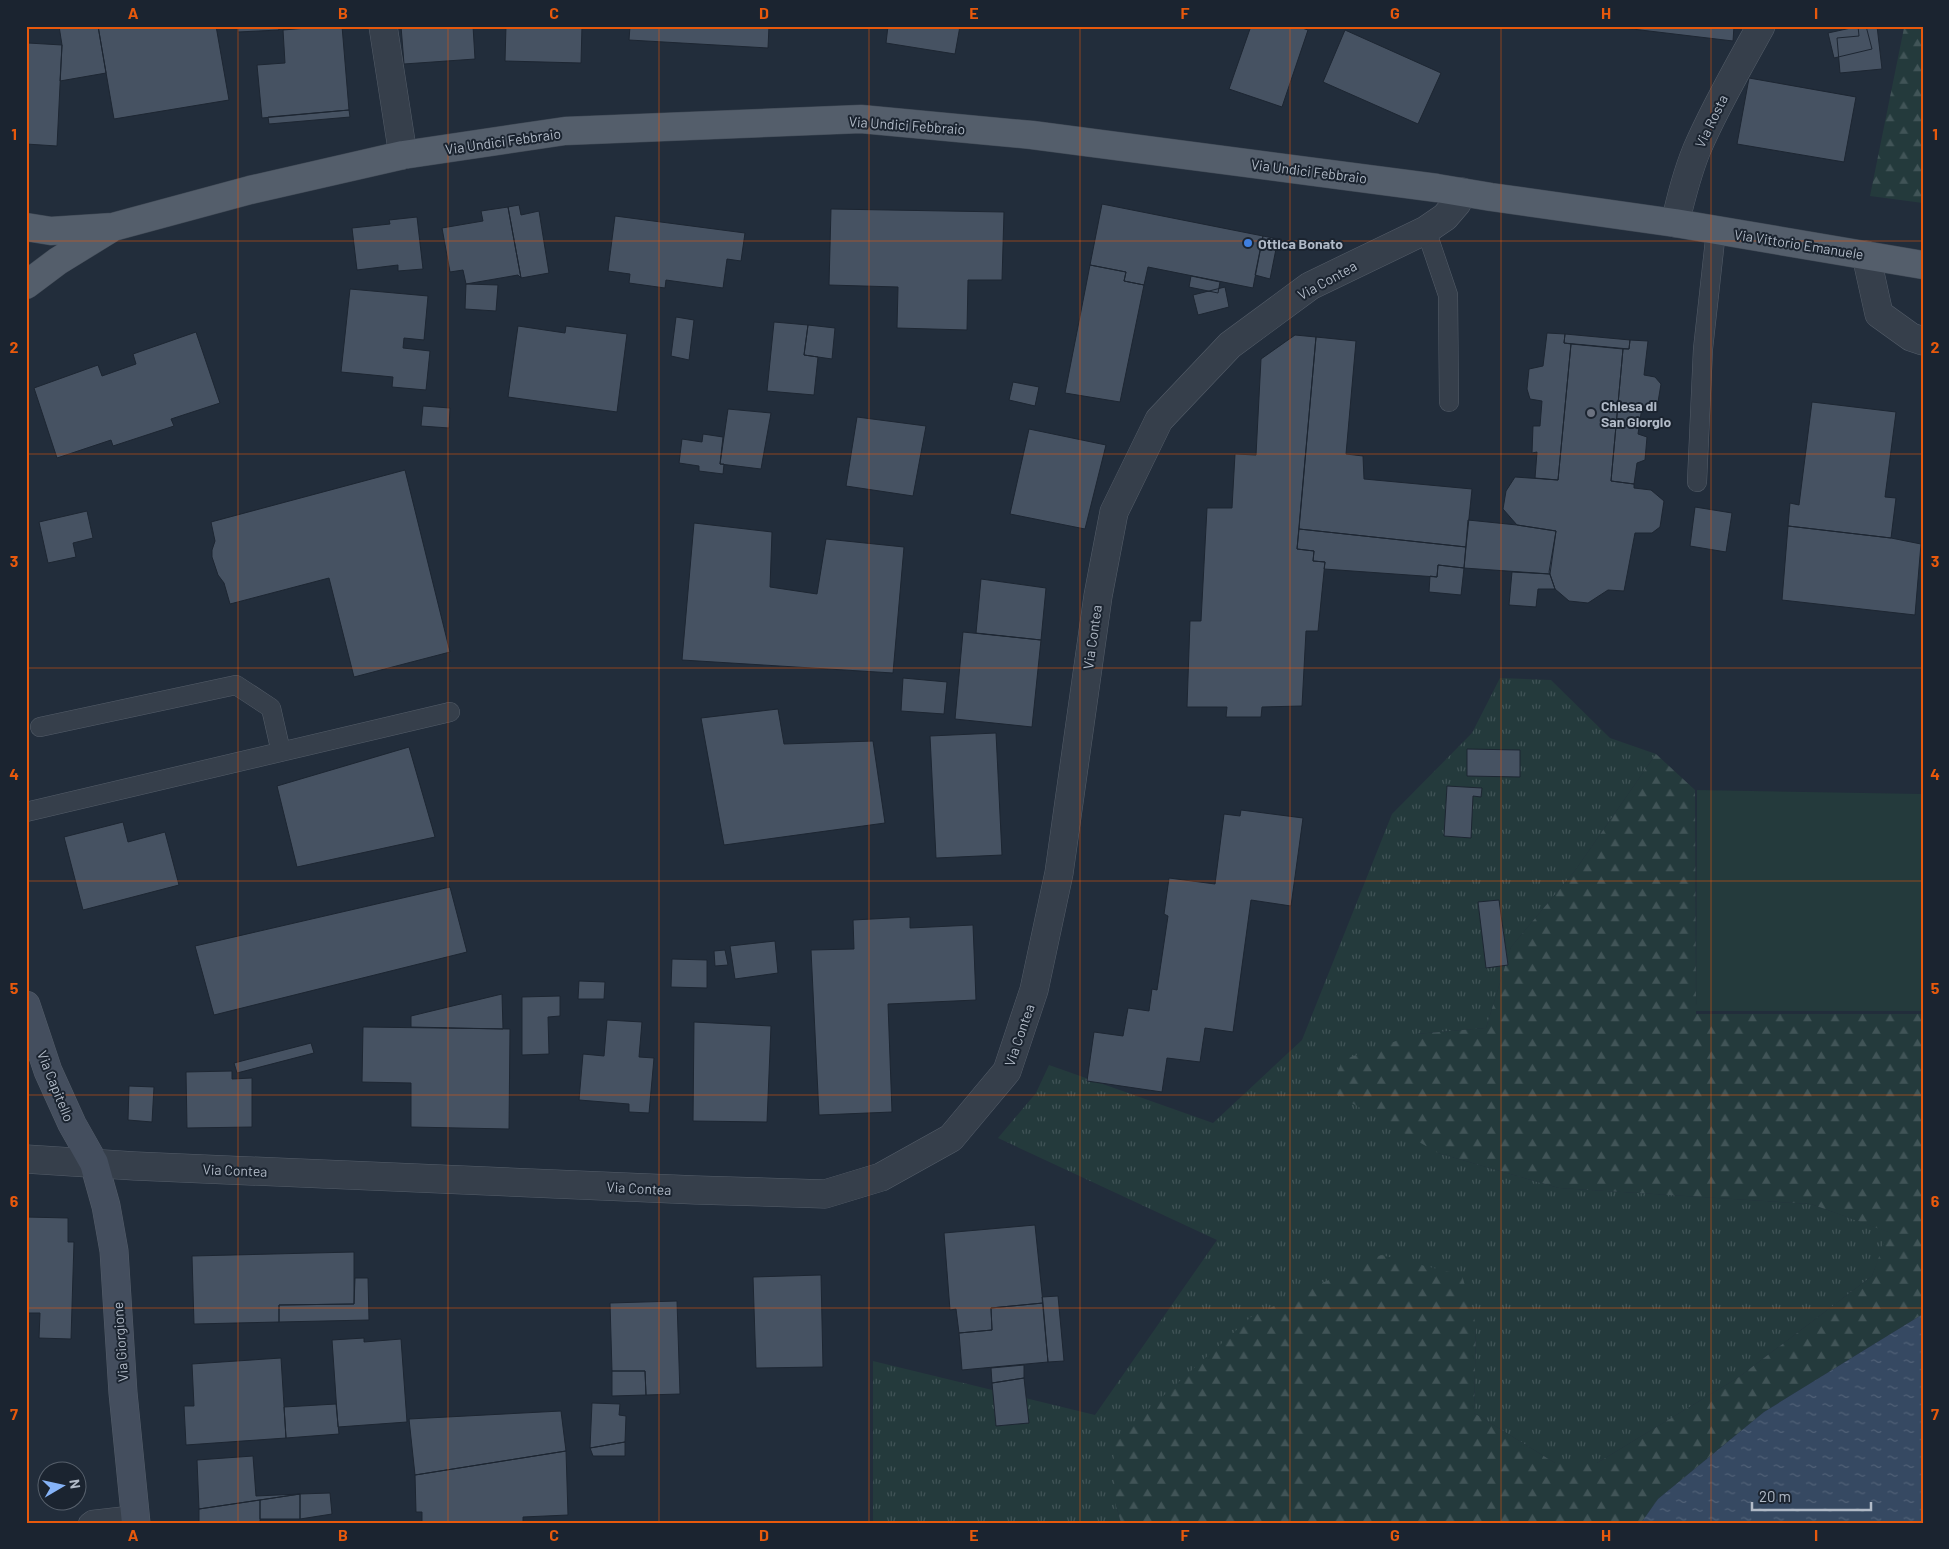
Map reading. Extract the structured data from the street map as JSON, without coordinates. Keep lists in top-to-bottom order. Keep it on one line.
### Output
{"streets":{"main road":["Via Undici Febbraio","Via Vittorio Emanuele"],"street":["Via Rosta","Via Contea","Via Capitello","Via Giorgione"]},"crossings":[["Via Rosta","Via Undici Febbraio"],["Via Rosta","Via Vittorio Emanuele"],["Via Undici Febbraio","Via Vittorio Emanuele"],["Via Contea","Via Capitello"],["Via Contea","Via Giorgione"],["Via Capitello","Via Giorgione"]],"places":["Ottica Bonato","Chiesa di San Giorgio"],"scale_bar":"20 m","north":"right","grid":{"columns":["A","B","C","D","E","F","G","H","I"],"rows":["1","2","3","4","5","6","7"]}}
